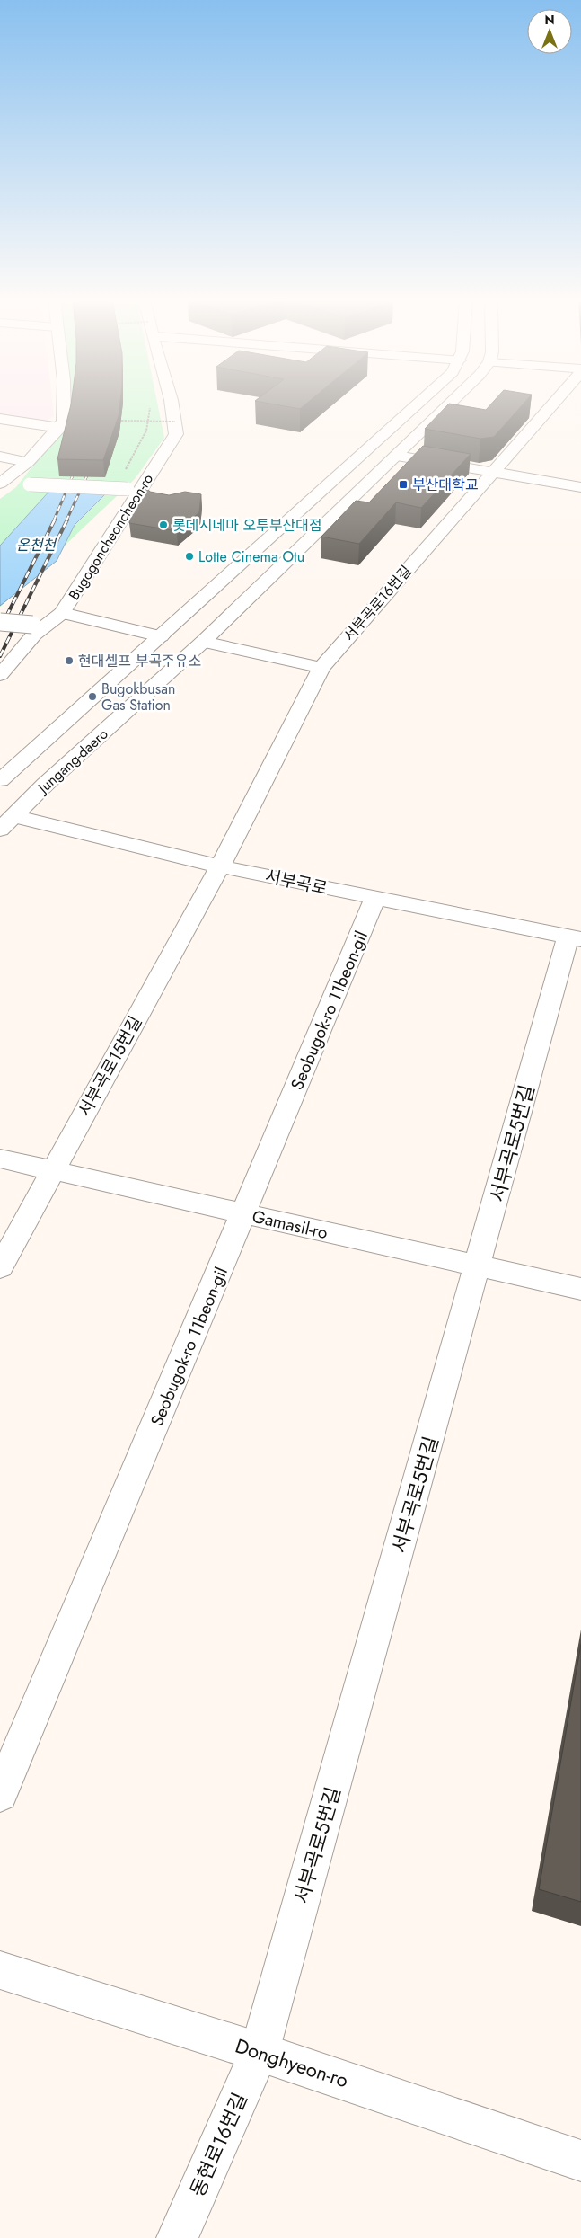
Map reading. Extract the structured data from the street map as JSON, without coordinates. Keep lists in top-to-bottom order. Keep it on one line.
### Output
{"streets":{"street":["Bugogoncheoncheon-ro","서부곡로16번길","Jungang-daero","서부곡로","Seobugok-ro 11beon-gil","서부곡로15번길","서부곡로5번길","Gamasil-ro","Donghyeon-ro","동현로16번길"]},"crossings":[["서부곡로16번길","서부곡로"],["서부곡로16번길","서부곡로15번길"],["Jungang-daero","서부곡로"],["서부곡로","Seobugok-ro 11beon-gil"],["서부곡로","서부곡로15번길"],["서부곡로","서부곡로5번길"],["Seobugok-ro 11beon-gil","Gamasil-ro"],["서부곡로15번길","Gamasil-ro"],["서부곡로5번길","Gamasil-ro"],["서부곡로5번길","Donghyeon-ro"],["서부곡로5번길","동현로16번길"],["Donghyeon-ro","동현로16번길"]],"water":["온천천"],"places":{"transit":["부산대학교"],"other":["롯데시네마 오투부산대점","Lotte Cinema Otu","현대셀프 부곡주유소","Bugokbusan Gas Station"]},"north":"top"}
